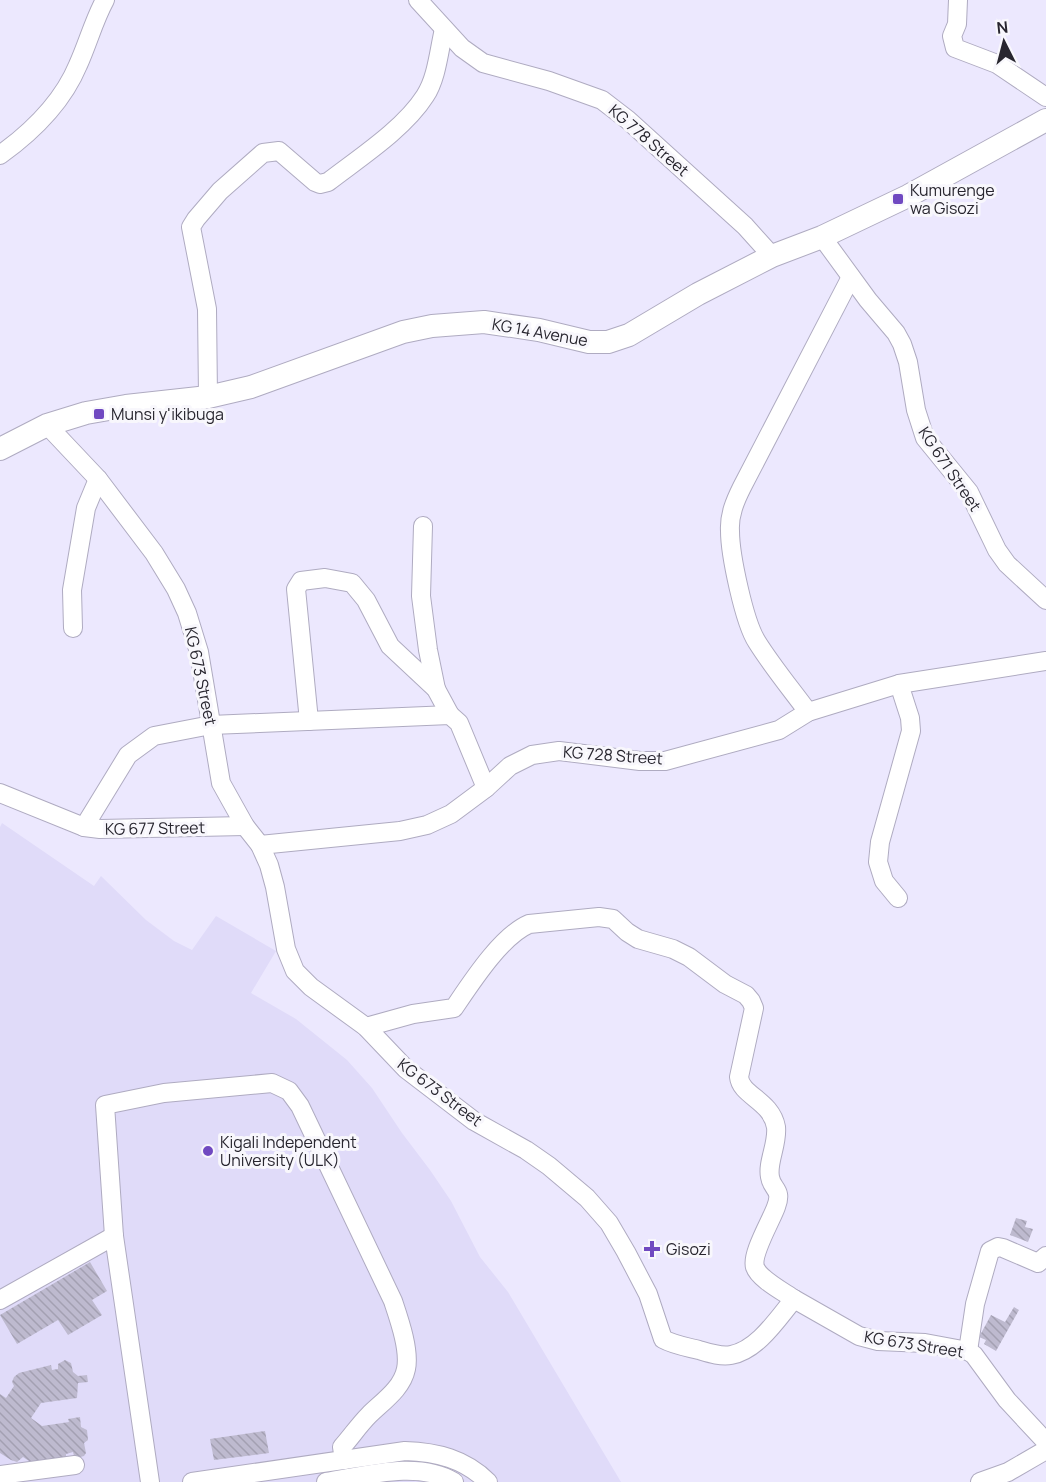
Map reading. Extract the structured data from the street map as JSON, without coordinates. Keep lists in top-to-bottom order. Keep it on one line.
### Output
{"streets":{"main road":["KG 14 Avenue"],"street":["KG 778 Street","KG 671 Street","KG 673 Street","KG 728 Street","KG 677 Street"]},"crossings":[["KG 778 Street","KG 14 Avenue"],["KG 14 Avenue","KG 671 Street"],["KG 14 Avenue","KG 673 Street"],["KG 673 Street","KG 728 Street"],["KG 673 Street","KG 677 Street"]],"places":{"transit":["Kumurenge wa Gisozi","Munsi y'ikibuga"],"other":["Kigali Independent University (ULK)"],"health":["Gisozi"]},"north":"top"}
